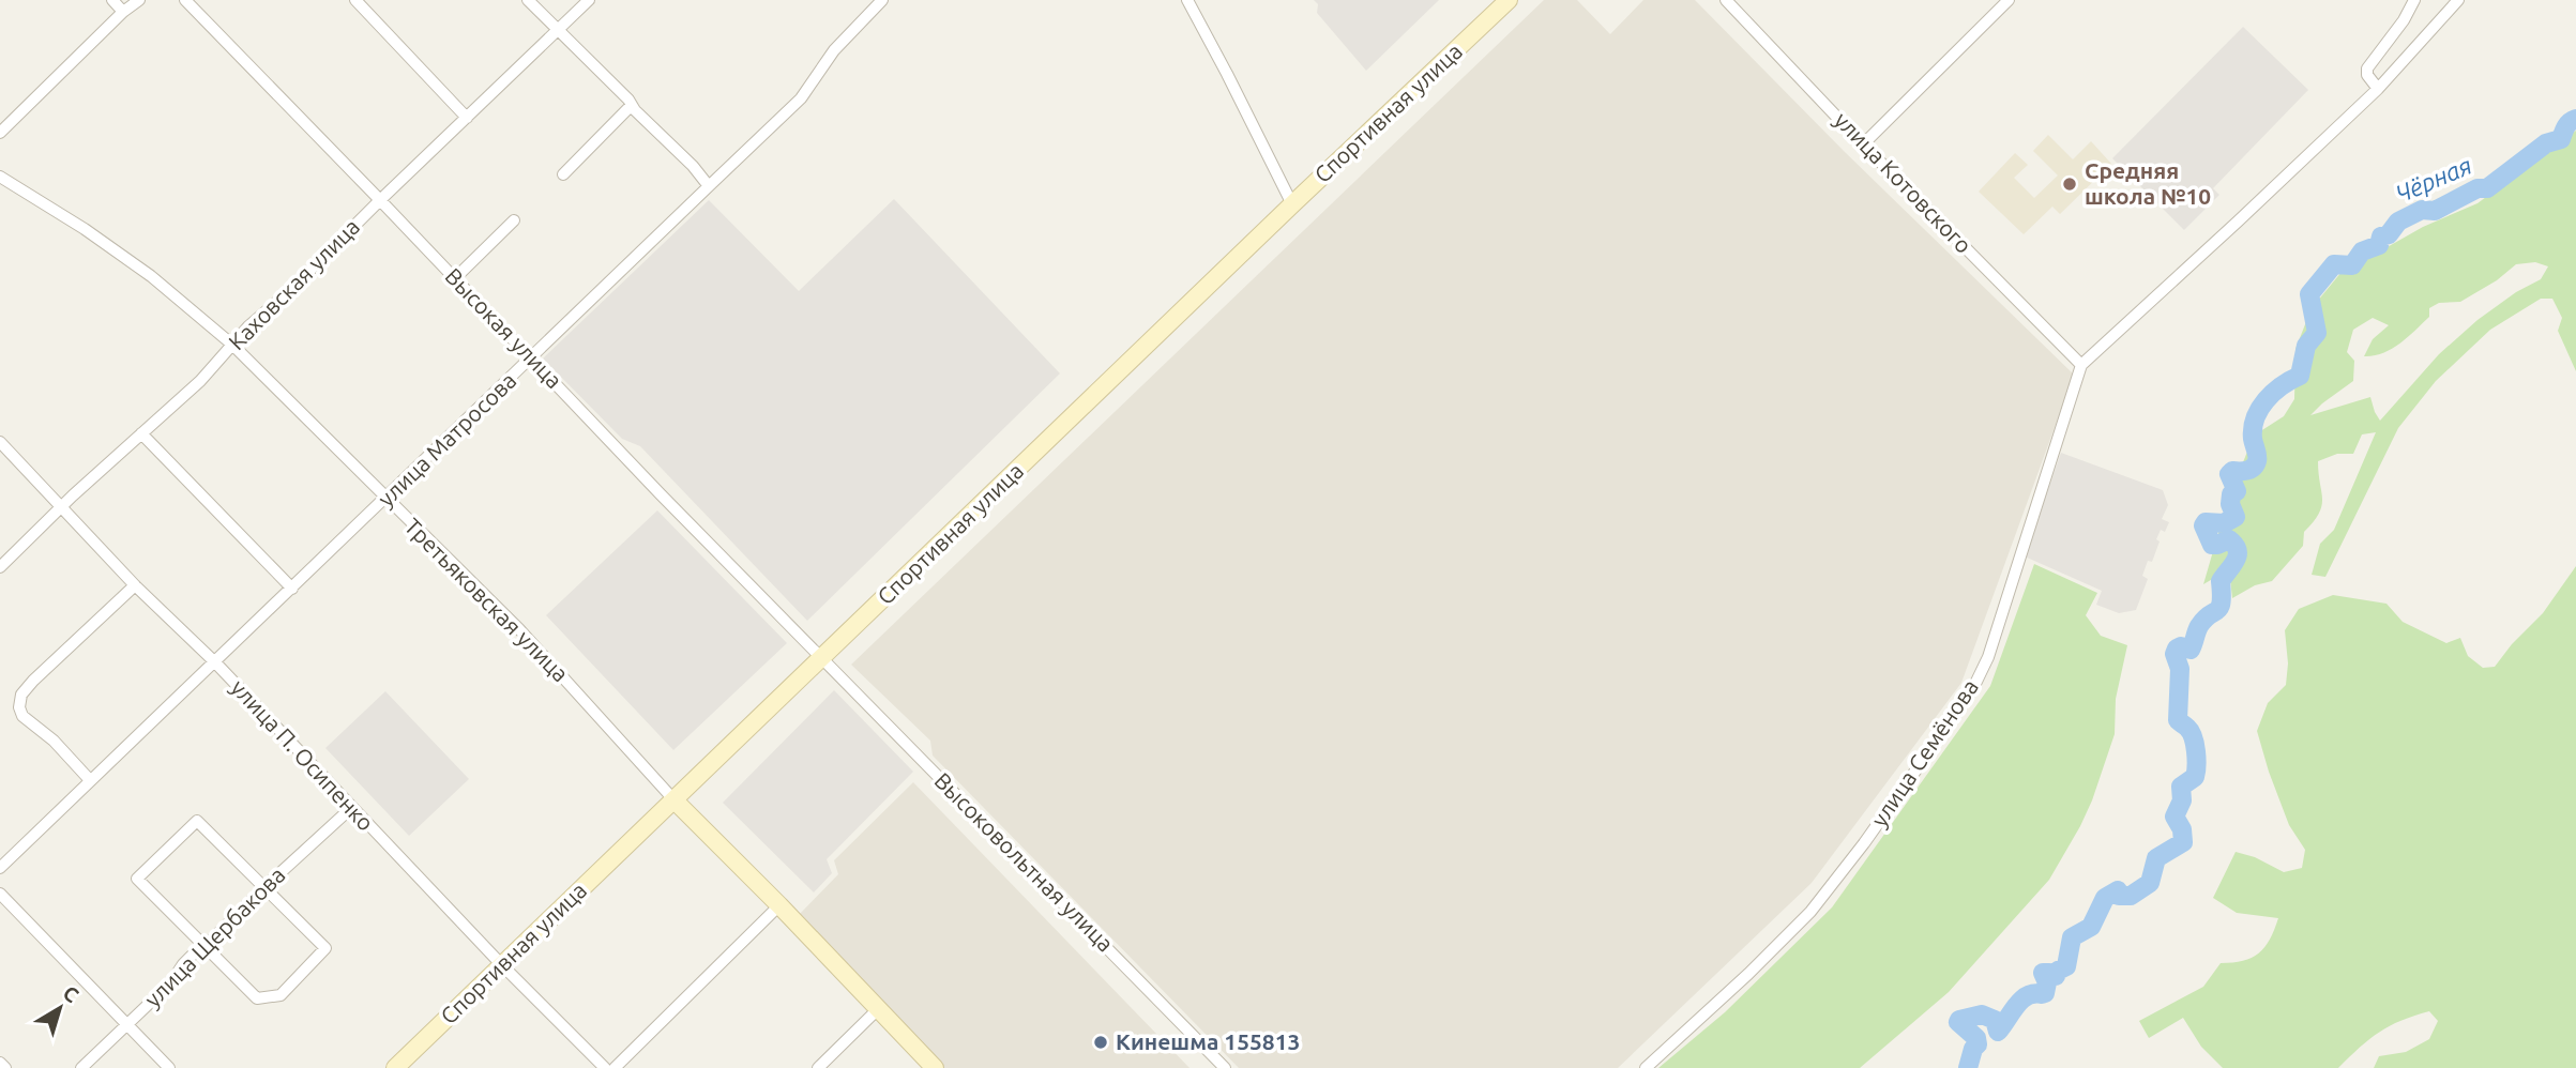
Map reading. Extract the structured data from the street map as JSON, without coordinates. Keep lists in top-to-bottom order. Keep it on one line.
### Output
{"streets":{"street":["Спортивная улица","улица Котовского","Каховская улица","Высокая улица","улица Матросова","Третьяковская улица","улица Семёнова","улица П. Осипенко","Высоковольтная улица","улица Щербакова"]},"crossings":[["Спортивная улица","Высокая улица"],["Спортивная улица","Третьяковская улица"],["Спортивная улица","улица П. Осипенко"],["Спортивная улица","Высоковольтная улица"],["улица Котовского","улица Семёнова"],["Каховская улица","Высокая улица"],["Каховская улица","Третьяковская улица"],["Каховская улица","улица П. Осипенко"],["Высокая улица","улица Матросова"],["Высокая улица","Высоковольтная улица"],["улица Матросова","Третьяковская улица"],["улица Матросова","улица П. Осипенко"],["улица П. Осипенко","улица Щербакова"]],"water":["Чёрная"],"places":["Средняя школа №10","Кинешма 155813"],"north":"top right"}
